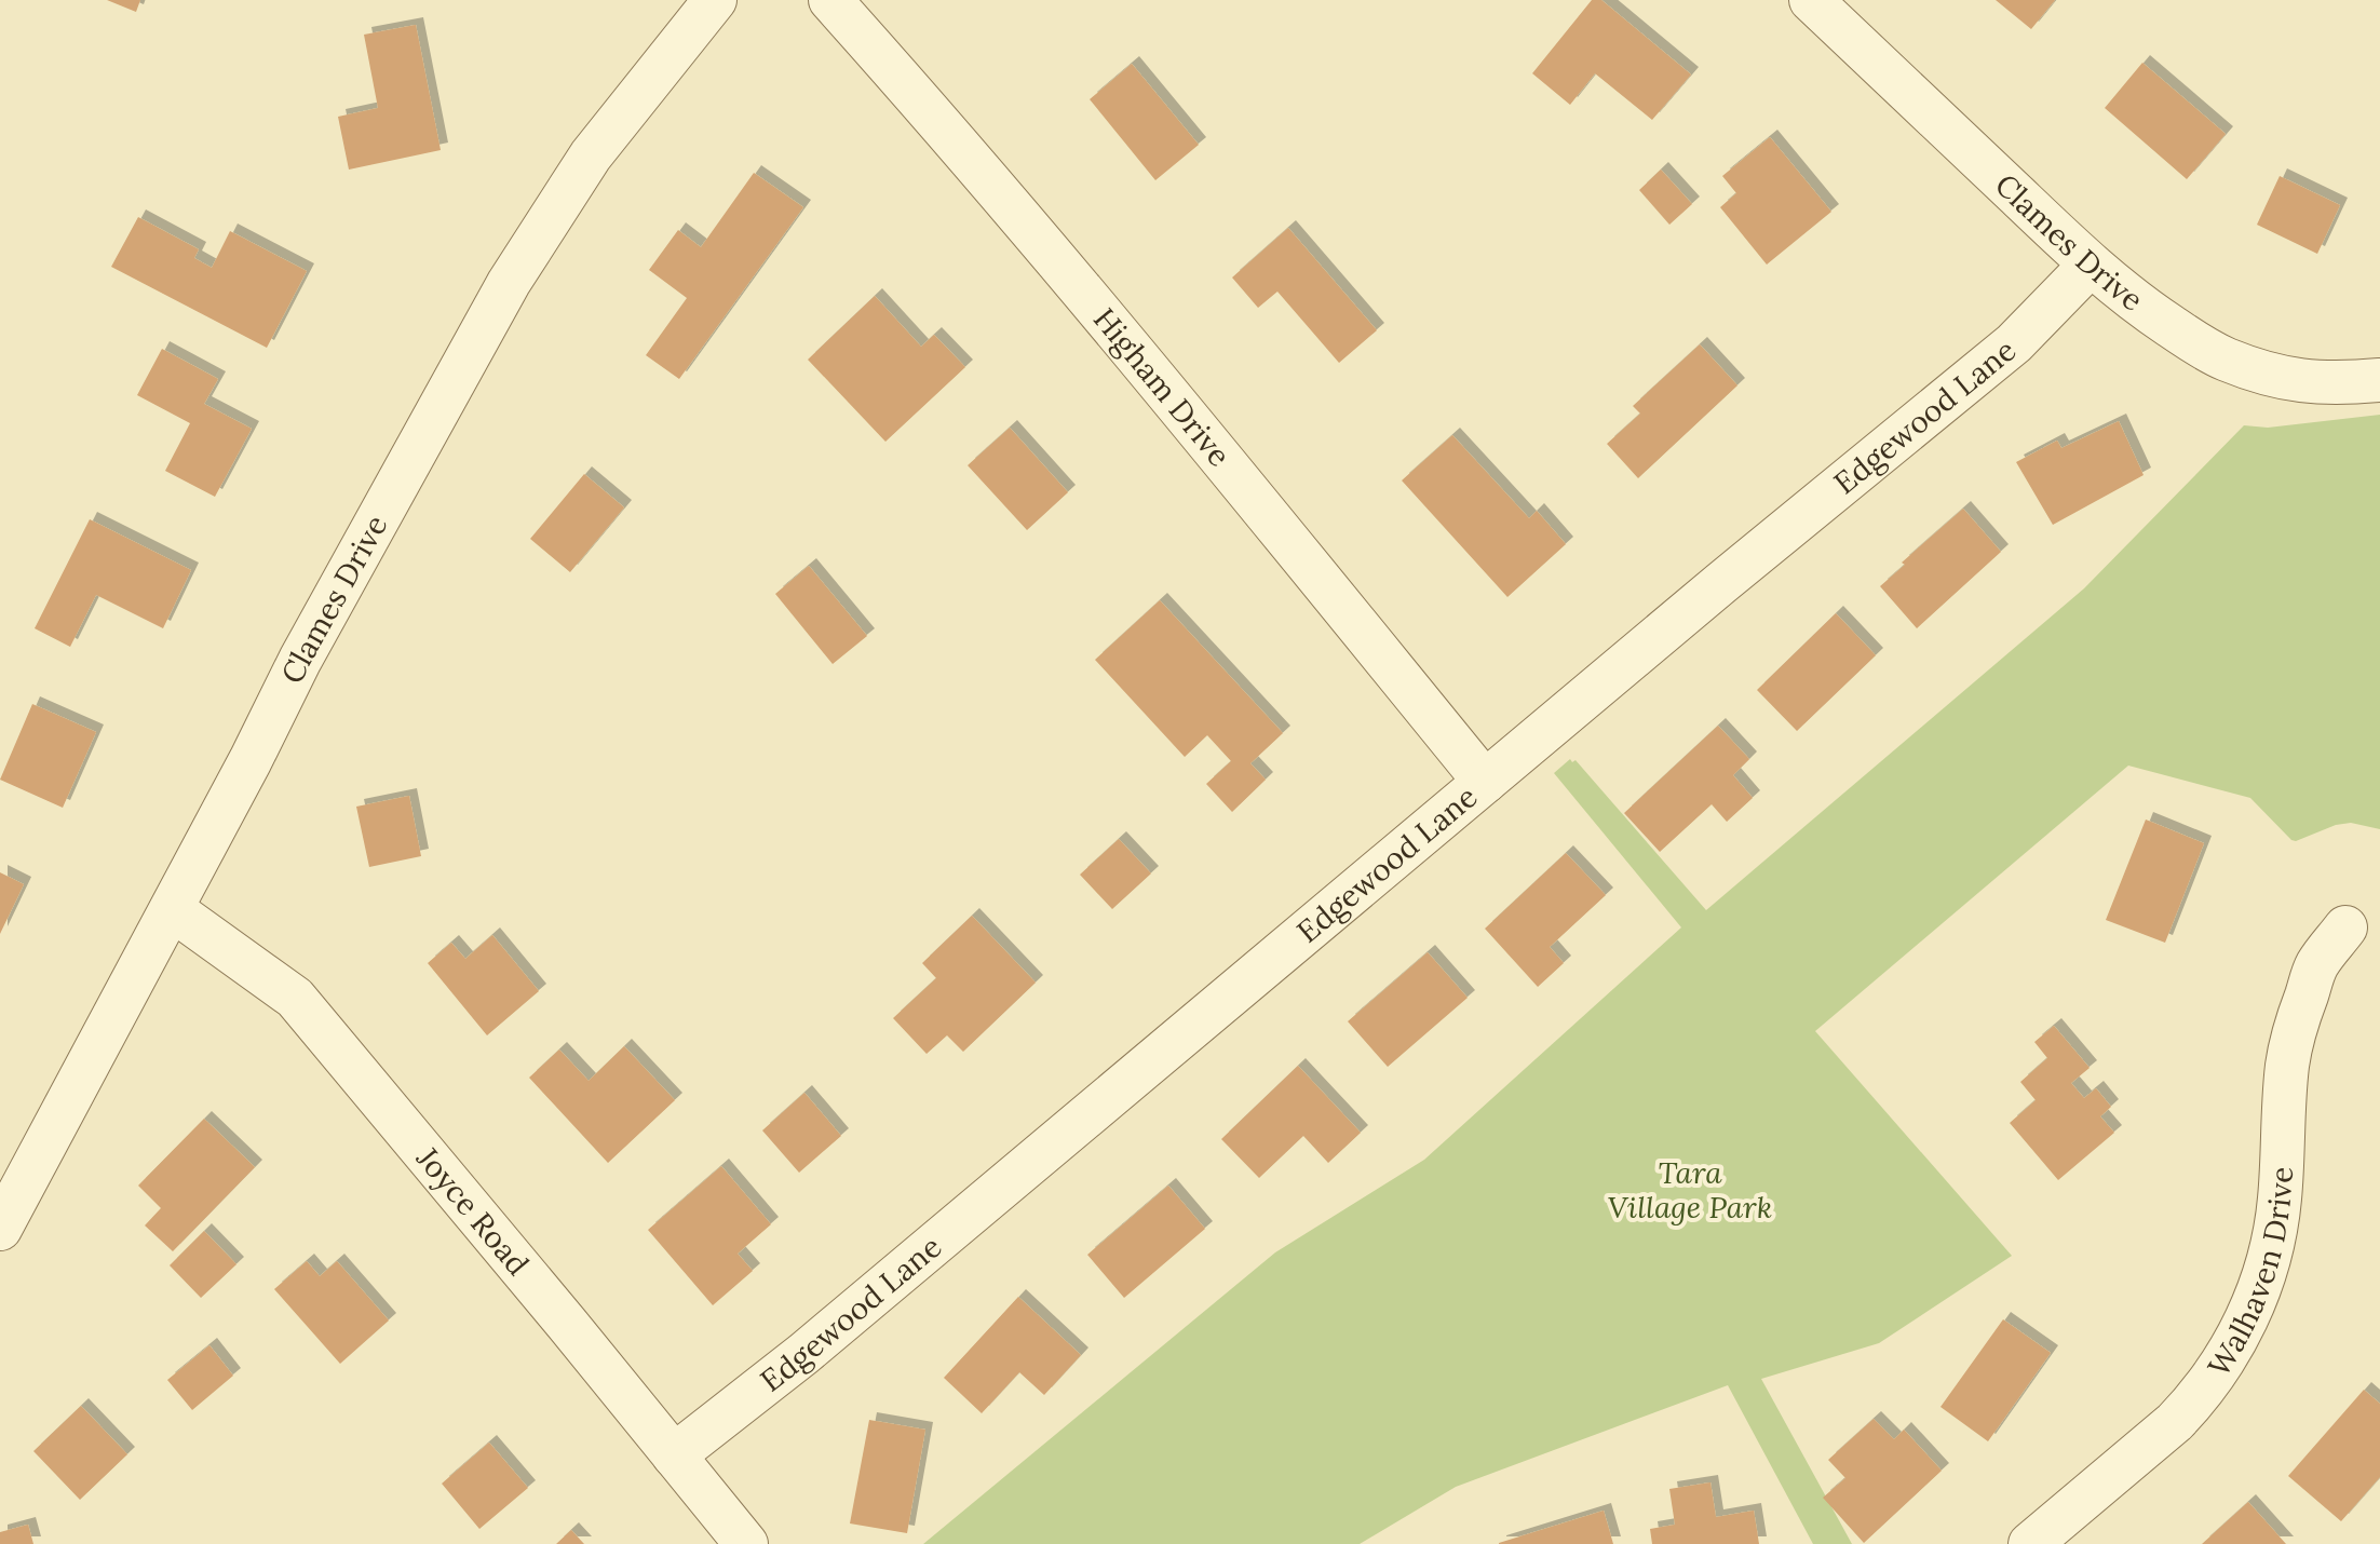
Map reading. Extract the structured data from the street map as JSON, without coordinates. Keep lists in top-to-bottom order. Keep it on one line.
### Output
{"streets":{"street":["Clames Drive","Higham Drive","Edgewood Lane","Joyce Road","Walhaven Drive"]},"crossings":[["Clames Drive","Edgewood Lane"],["Clames Drive","Joyce Road"],["Higham Drive","Edgewood Lane"],["Edgewood Lane","Joyce Road"]],"parks":["Tara Village Park"]}
